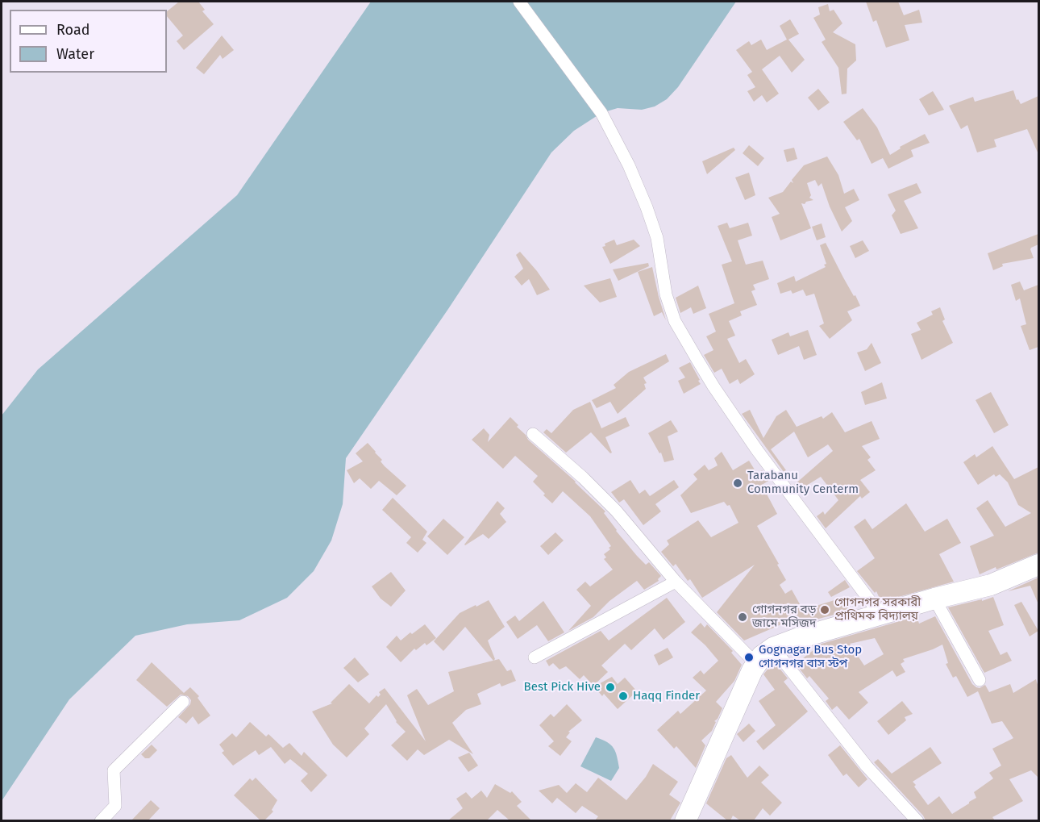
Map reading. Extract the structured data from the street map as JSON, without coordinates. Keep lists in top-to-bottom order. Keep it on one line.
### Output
{"places":["Tarabanu Community Centerm","গোগনগর সরকারী প্রাথিমক বিদ্যালয়","গোগনগর বড় জামে মসিজদ","Gognagar Bus Stop গোগনগর বাস স্টপ","Best Pick Hive","Haqq Finder"],"legend":["Road","Water"]}
